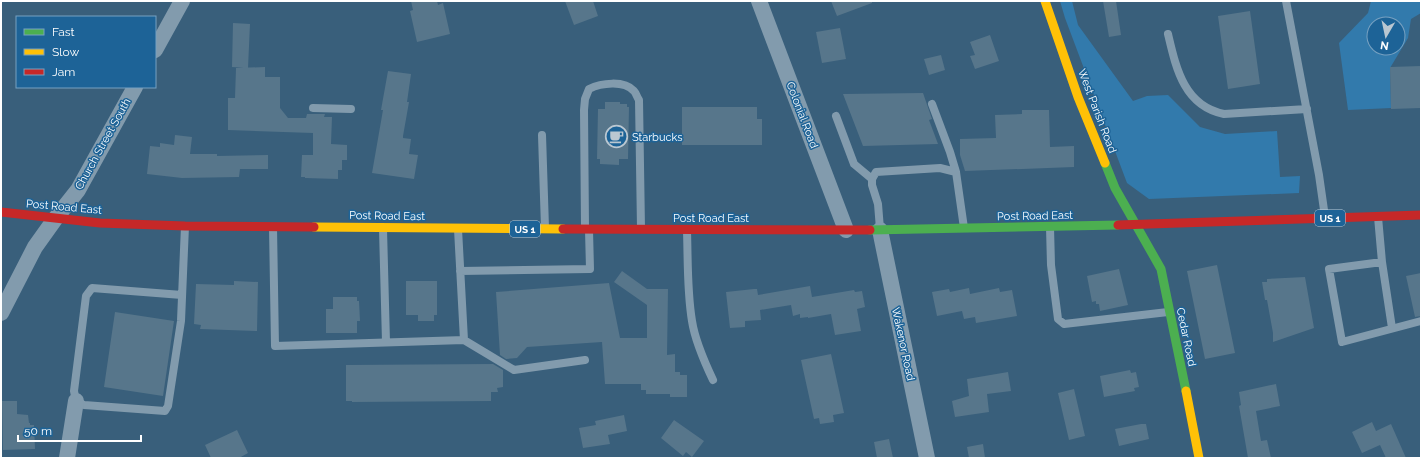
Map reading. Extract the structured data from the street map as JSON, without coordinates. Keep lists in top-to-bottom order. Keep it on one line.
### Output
{"streets":{"main road":["West Parish Road","Post Road East","US 1","Cedar Road"],"street":["Colonial Road","Church Street South","Wakenor Road"]},"crossings":[["West Parish Road","Post Road East"],["West Parish Road","Cedar Road"],["Colonial Road","Post Road East"],["Church Street South","Post Road East"],["Post Road East","Cedar Road"],["Post Road East","Wakenor Road"]],"places":{"cafe":["Starbucks"]},"legend":["Fast","Slow","Jam"],"scale_bar":"50 m","north":"bottom"}
